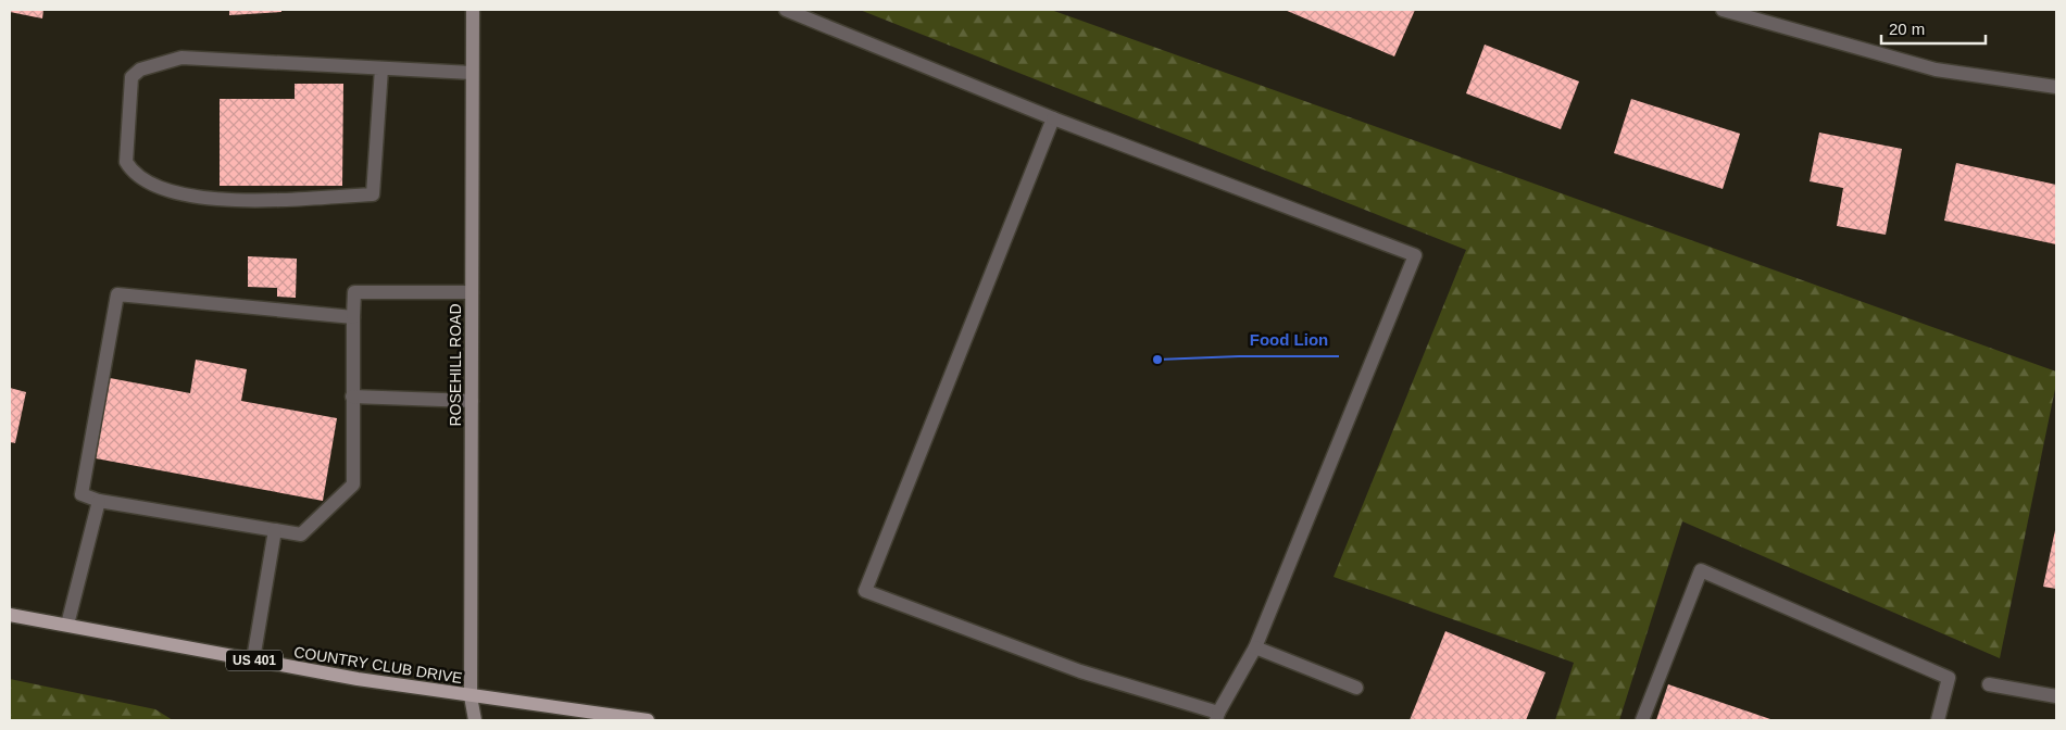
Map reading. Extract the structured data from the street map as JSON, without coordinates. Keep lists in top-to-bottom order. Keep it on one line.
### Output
{"streets":{"main road":["ROSEHILL ROAD","US 401","COUNTRY CLUB DRIVE"]},"crossings":[["ROSEHILL ROAD","COUNTRY CLUB DRIVE"]],"places":["Food Lion"],"scale_bar":"20 m"}
